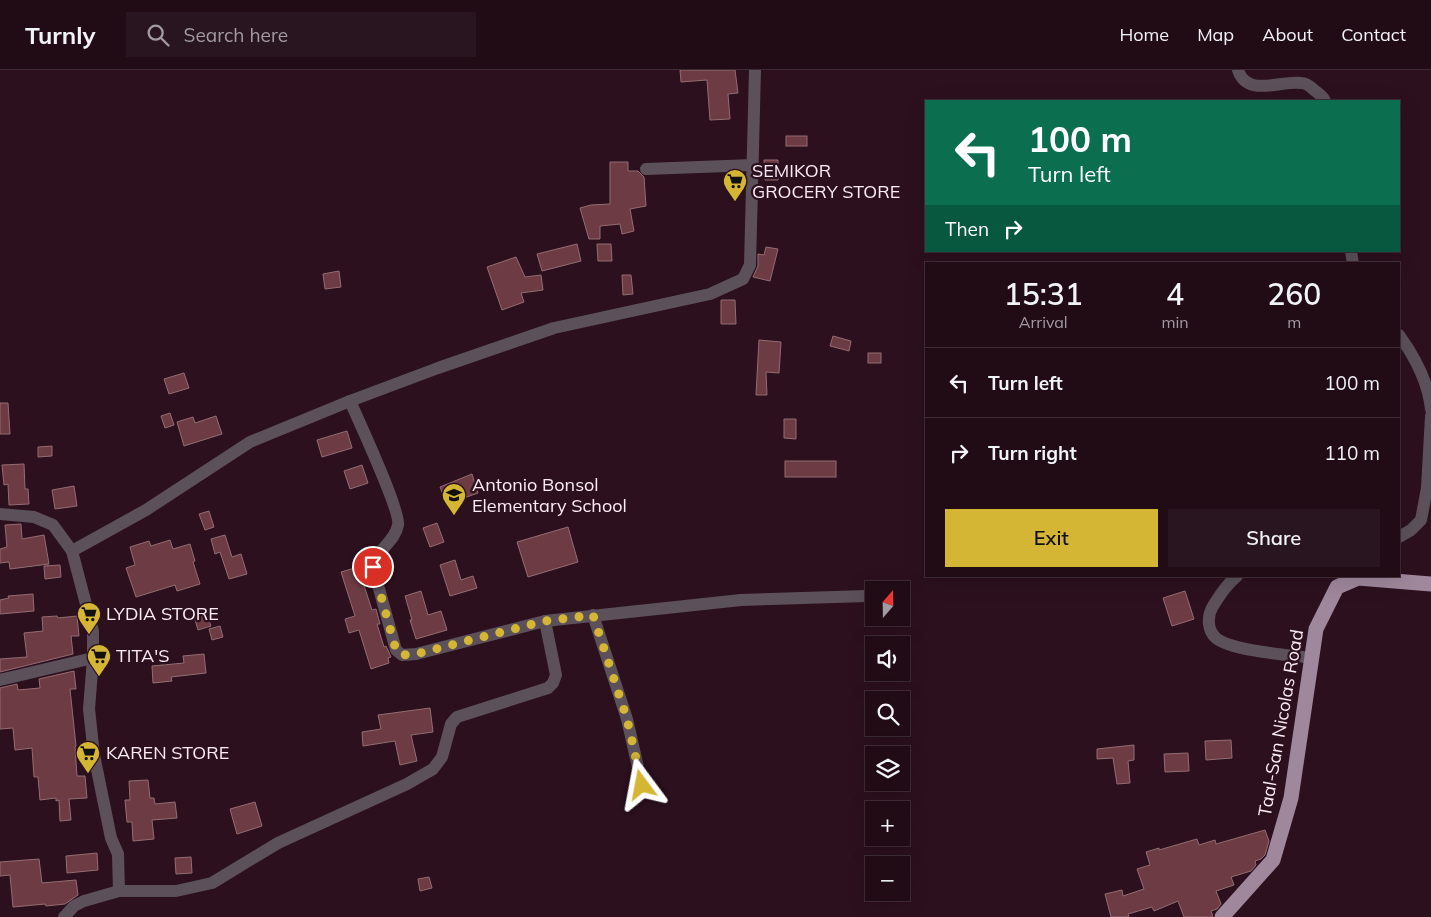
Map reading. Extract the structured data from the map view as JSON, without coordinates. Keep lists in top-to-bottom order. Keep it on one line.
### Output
{"streets":{"main road":["Taal-San Nicolas Road"]},"places":{"supermarket":["SEMIKOR GROCERY STORE","LYDIA STORE","TITA'S","KAREN STORE"],"school or university":["Antonio Bonsol Elementary School"]},"north":"top","page":{"header":"Turnly","search":"Search here","nav":["Home","Map","About","Contact"],"turn":["100 m","Turn left"],"then":"Then","eta":["15:31","Arrival","4","min","260","m"],"list":[{"name":"Turn left","value":"100 m"},{"name":"Turn right","value":"110 m"}],"buttons":["Exit","Share"],"map_buttons":["+","−"]}}
